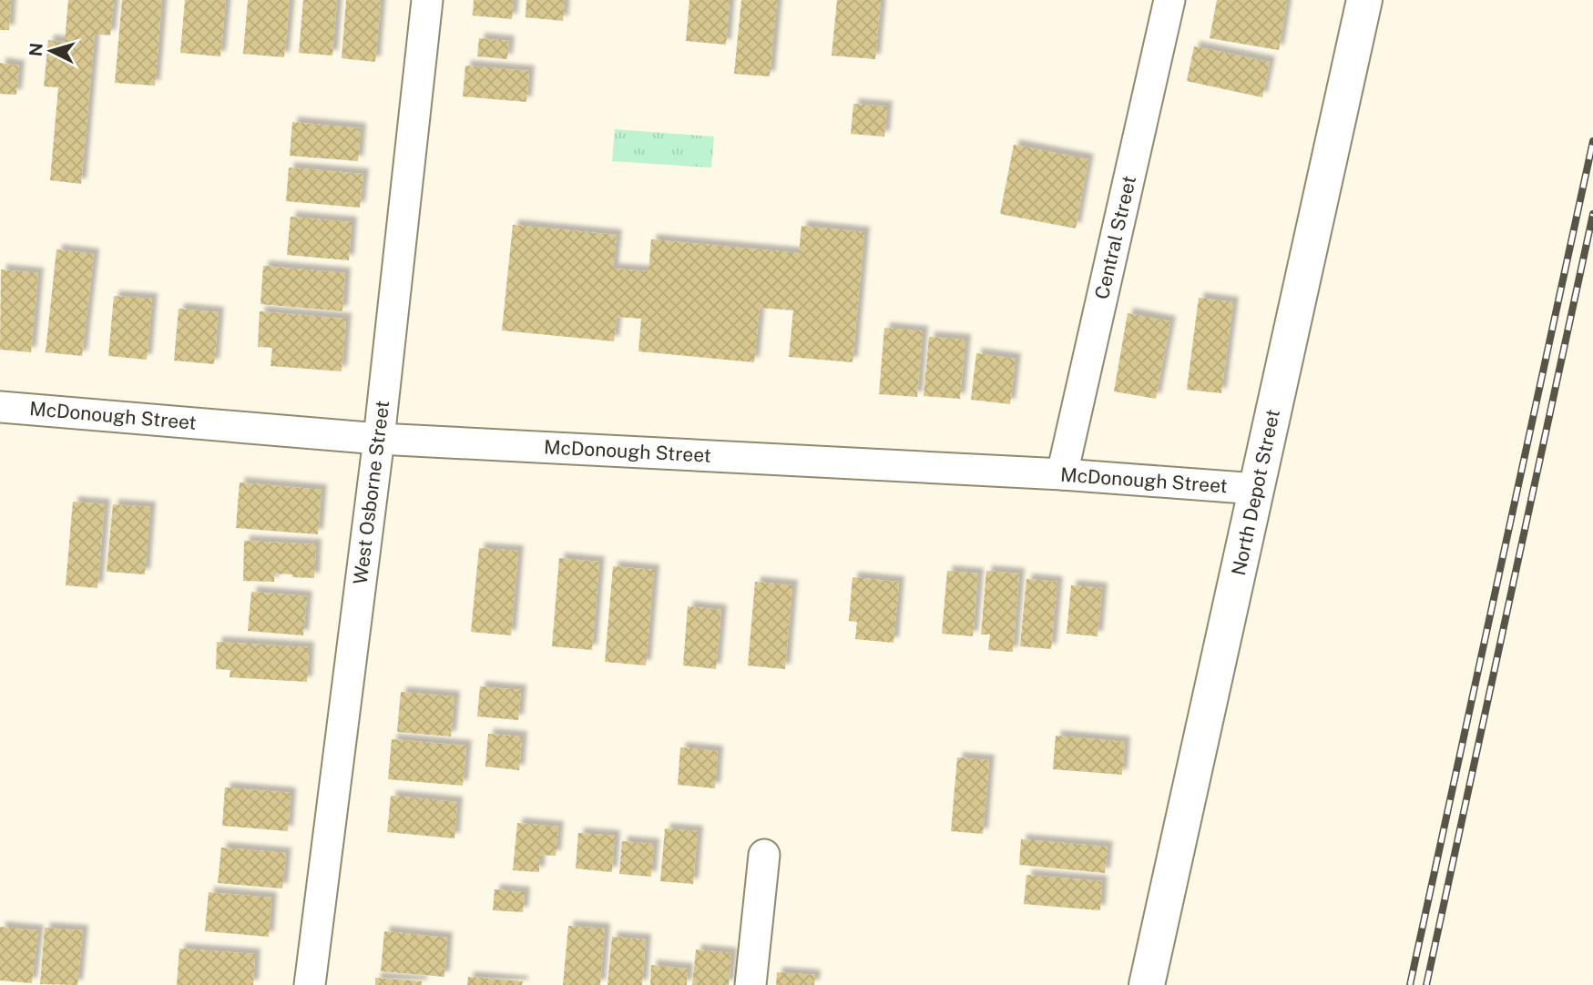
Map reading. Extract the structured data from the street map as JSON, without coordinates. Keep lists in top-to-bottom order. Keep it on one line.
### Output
{"streets":{"street":["Central Street","McDonough Street","West Osborne Street","North Depot Street"]},"crossings":[["Central Street","McDonough Street"],["McDonough Street","West Osborne Street"],["McDonough Street","North Depot Street"]],"north":"left"}
